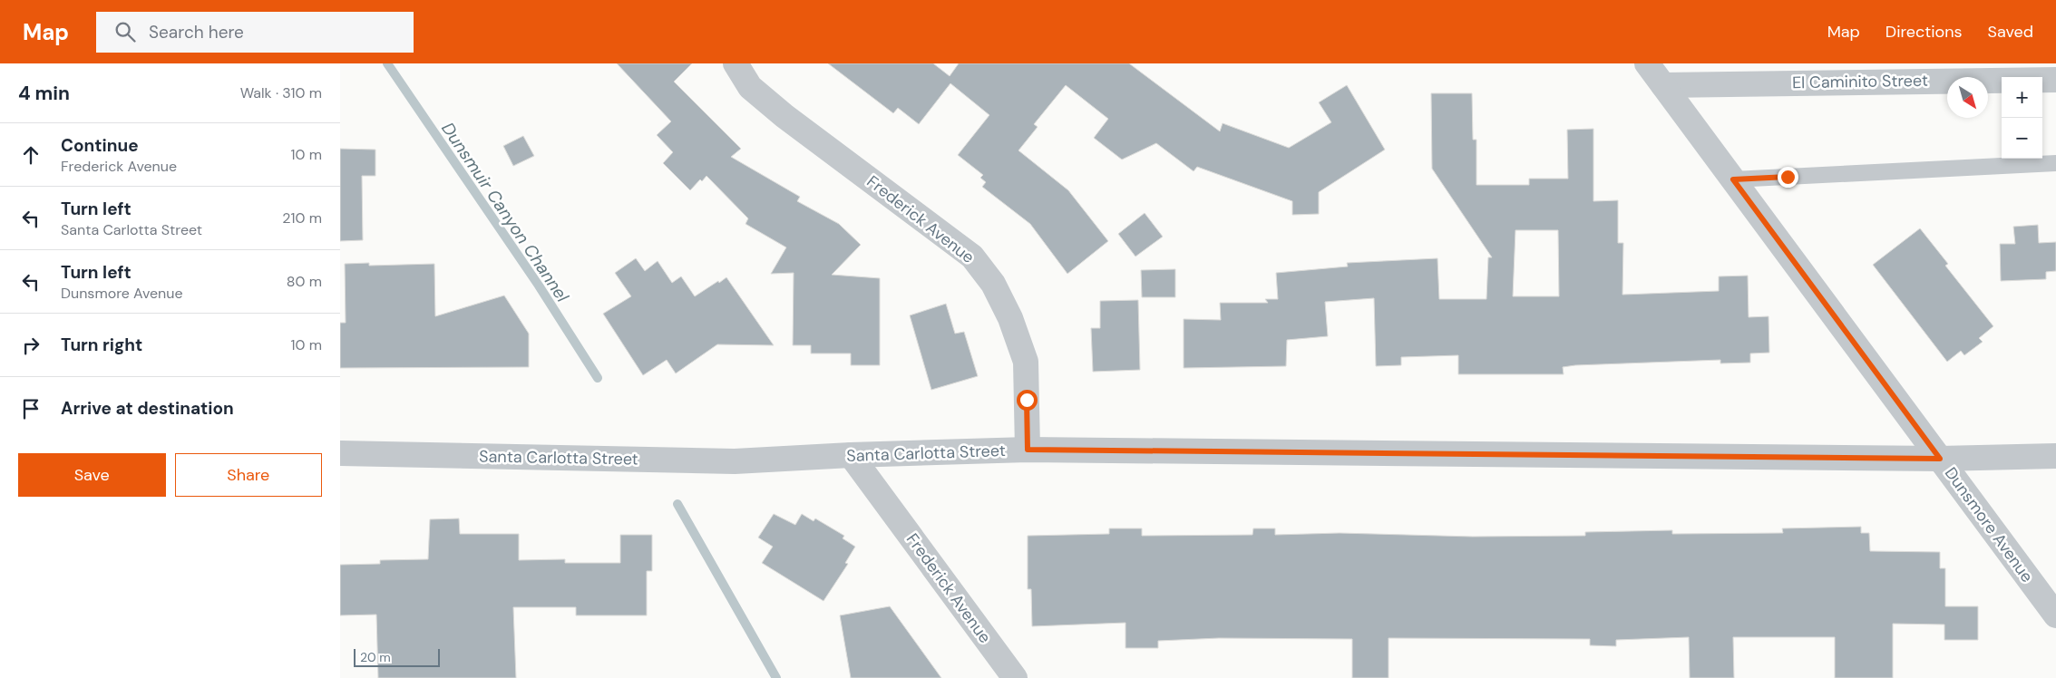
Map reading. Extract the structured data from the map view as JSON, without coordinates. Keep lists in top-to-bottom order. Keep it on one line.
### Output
{"streets":{"street":["El Caminito Street","Frederick Avenue","Santa Carlotta Street","Dunsmore Avenue"]},"crossings":[["El Caminito Street","Dunsmore Avenue"],["Frederick Avenue","Santa Carlotta Street"],["Santa Carlotta Street","Dunsmore Avenue"]],"water":["Dunsmuir Canyon Channel"],"scale_bar":"20 m","north":"bottom right","page":{"header":"Map","search":"Search here","nav":["Map","Directions","Saved"],"heading":["4 min","Walk · 310 m"],"map_buttons":["+","−"],"list":[["Continue","Frederick Avenue","10 m"],["Turn left","Santa Carlotta Street","210 m"],["Turn left","Dunsmore Avenue","80 m"],["Turn right","10 m"],"Arrive at destination"],"buttons":["Save","Share"],"scale":"20 m"}}
